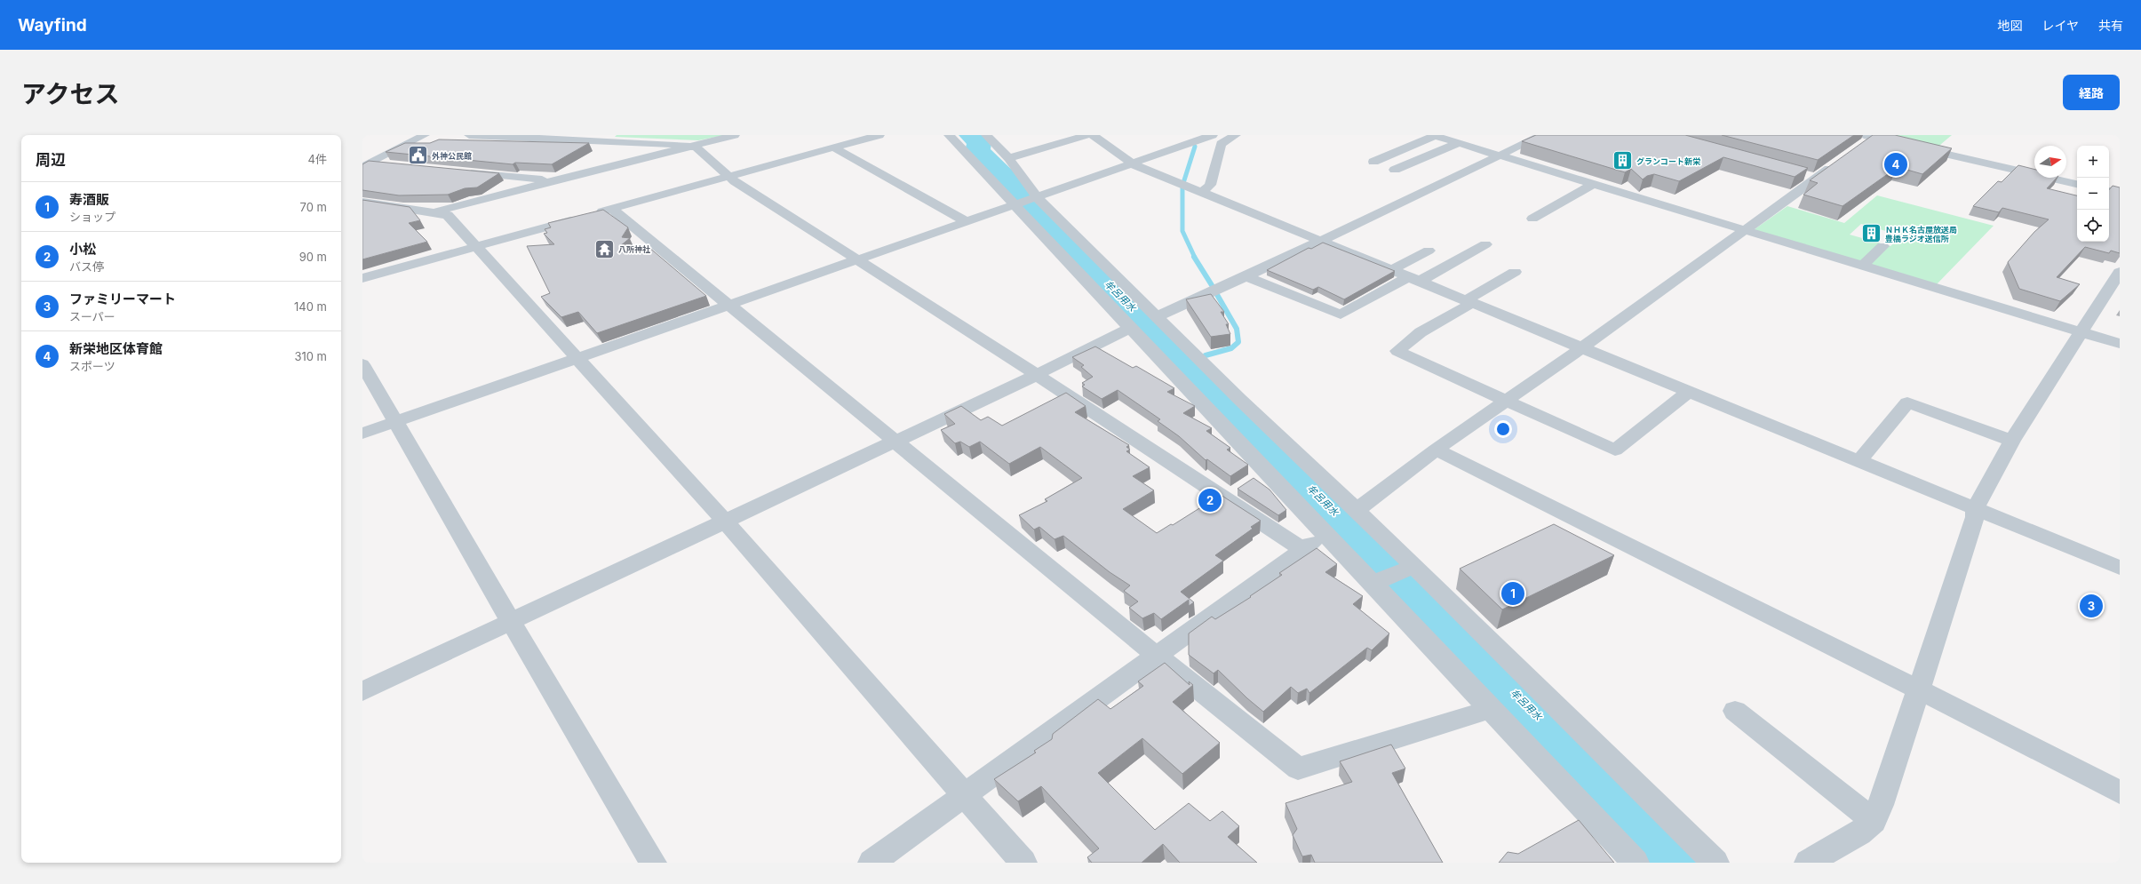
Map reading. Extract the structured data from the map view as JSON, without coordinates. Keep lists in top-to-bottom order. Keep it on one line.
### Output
{"water":["牟呂用水"],"places":{"public building":["外神公民館"],"building":["グランコート新栄","ＮＨＫ名古屋放送局 豊橋ラジオ送信所"],"temple":["八所神社"]},"north":"right","page":{"header":"Wayfind","nav":["地図","レイヤ","共有"],"title":"アクセス","buttons":"経路","heading":["周辺","4件"],"map_buttons":["+","−"],"pins":["4","2","1","3"],"list":[{"mark":"1","name":"寿酒販","note":"ショップ","value":"70 m"},{"mark":"2","name":"小松","note":"バス停","value":"90 m"},{"mark":"3","name":"ファミリーマート","note":"スーパー","value":"140 m"},{"mark":"4","name":"新栄地区体育館","note":"スポーツ","value":"310 m"}]}}
